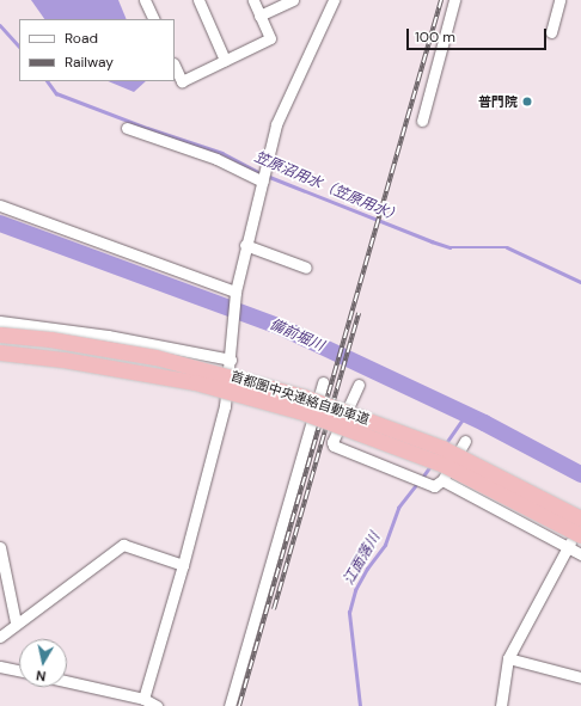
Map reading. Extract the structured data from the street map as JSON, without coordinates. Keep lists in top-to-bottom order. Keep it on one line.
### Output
{"streets":{"highway":["首都圏中央連絡自動車道"]},"water":["笠原沼用水（笠原用水）","備前堀川","江面落川"],"places":["普門院"],"legend":["Road","Railway"],"scale_bar":"100 m","north":"bottom"}
